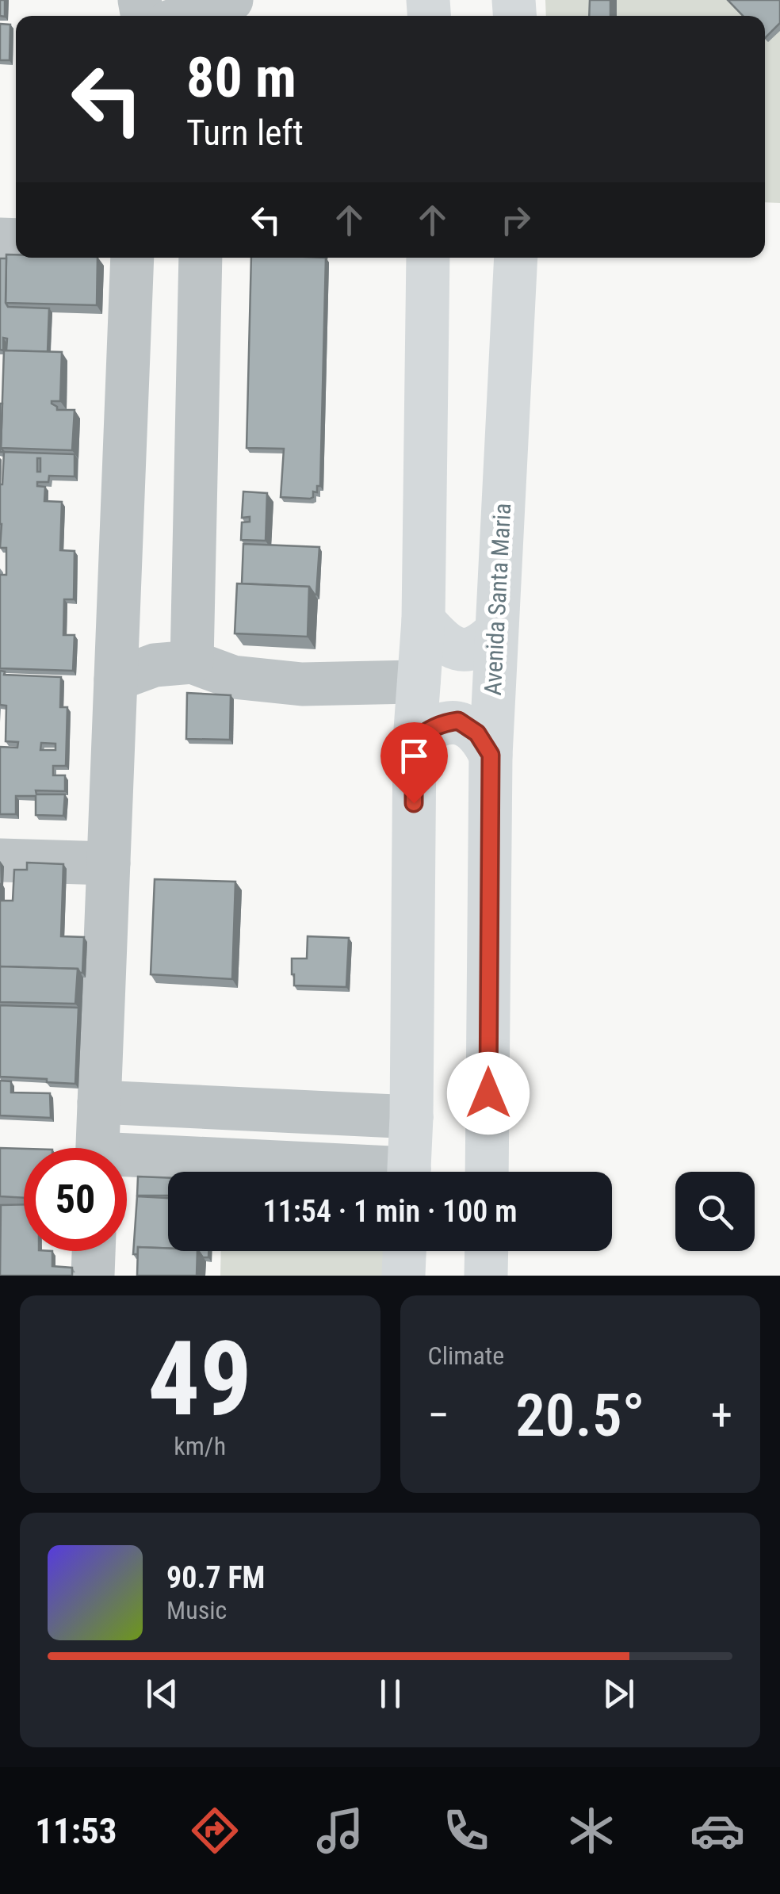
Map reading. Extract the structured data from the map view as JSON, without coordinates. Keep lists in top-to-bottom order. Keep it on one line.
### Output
{"streets":{"main road":["Avenida Santa Maria"]},"page":{"turn":["80 m","Turn left"],"limit":"50","trip":"11:54 · 1 min · 100 m","tile":[["49","km/h"],"Climate"],"heat":["−","20.5°","+"],"song":["90.7 FM","Music"],"tabs":"11:53"}}
